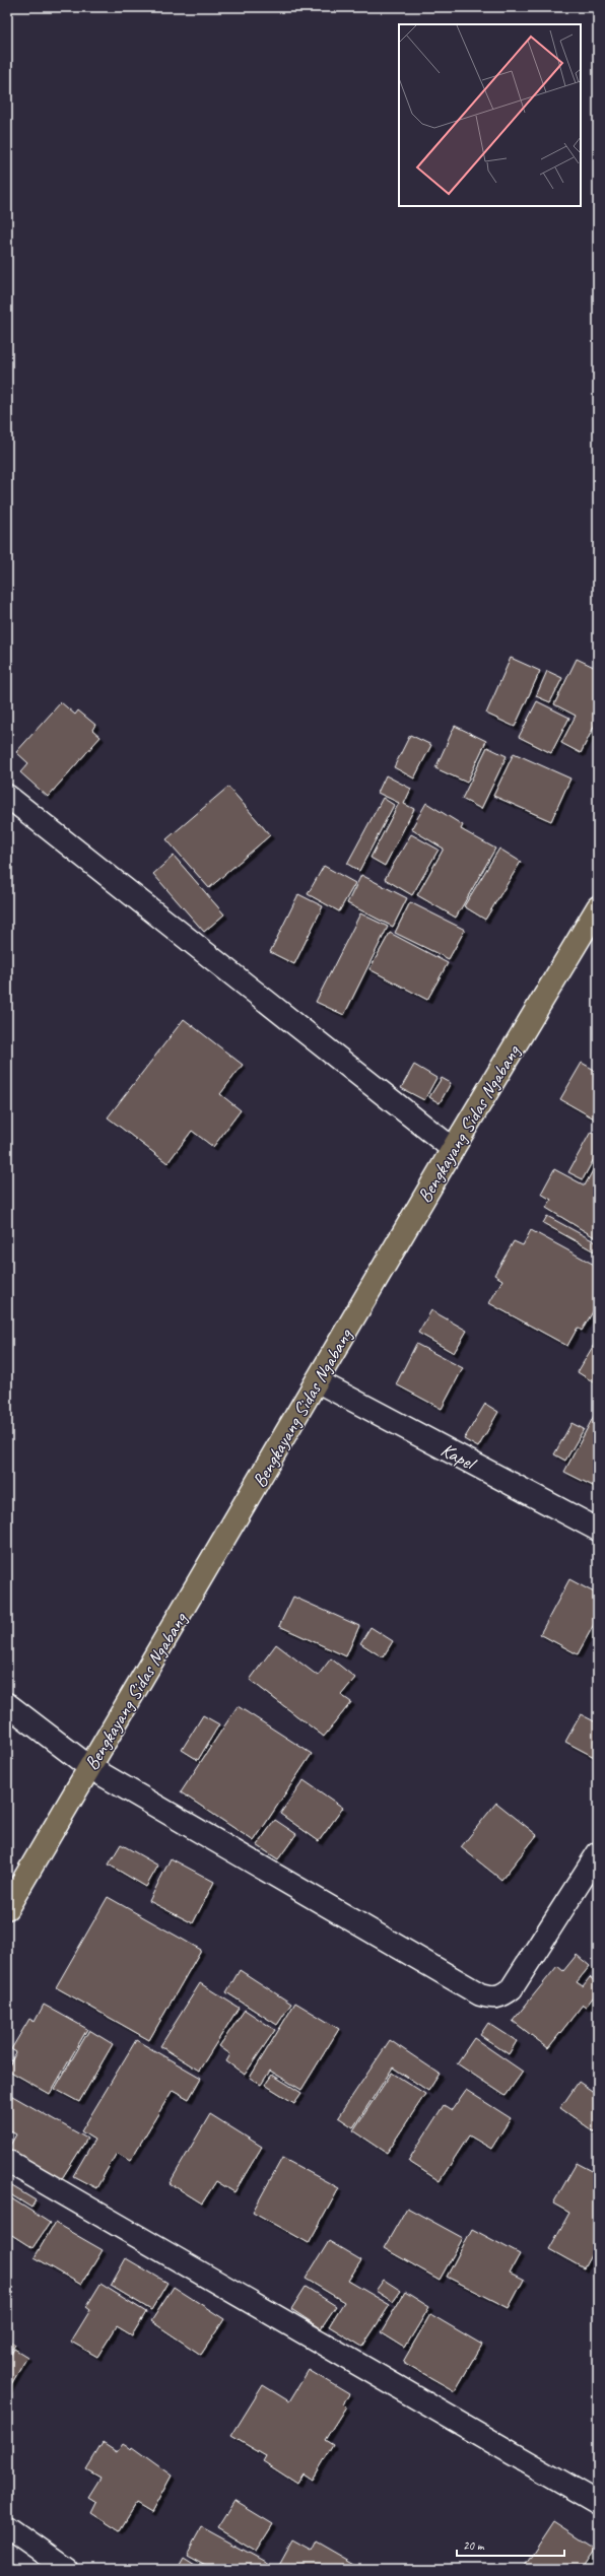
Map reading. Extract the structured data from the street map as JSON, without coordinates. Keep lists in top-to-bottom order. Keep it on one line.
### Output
{"streets":{"highway":["Bengkayang Sidas Ngabang"],"street":["Kapel"]},"crossings":[["Bengkayang Sidas Ngabang","Kapel"]],"scale_bar":"20 m"}
